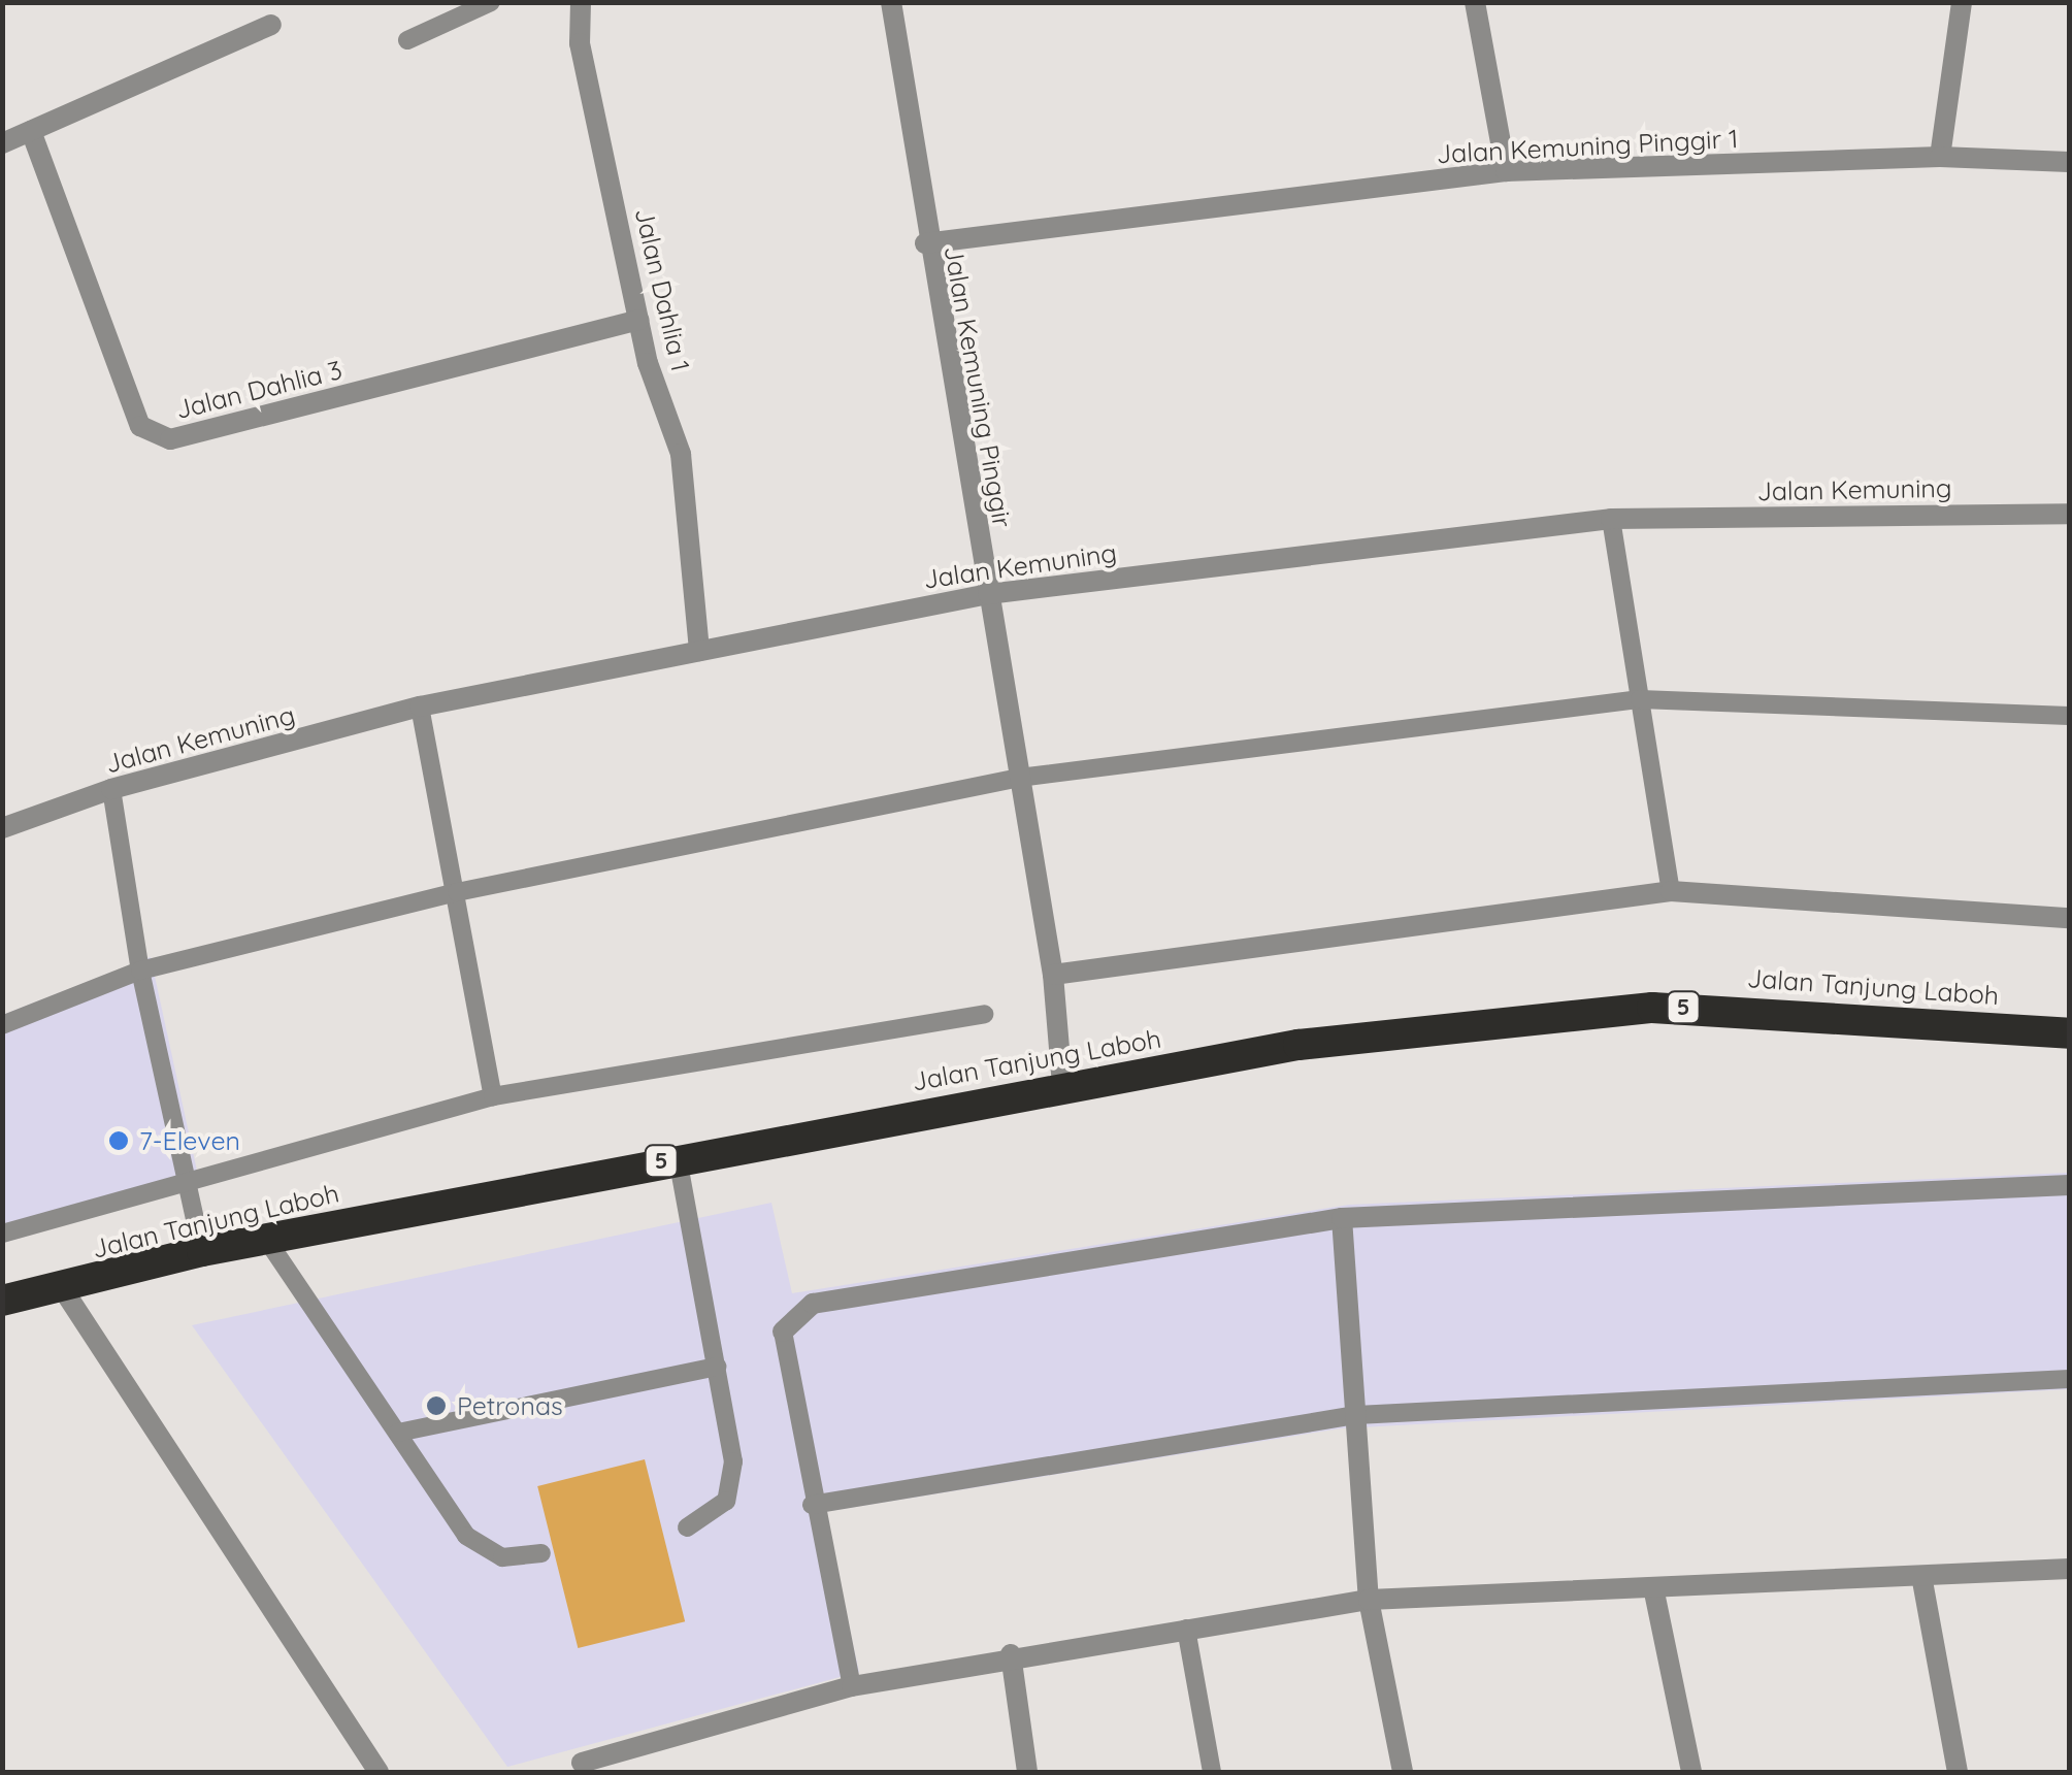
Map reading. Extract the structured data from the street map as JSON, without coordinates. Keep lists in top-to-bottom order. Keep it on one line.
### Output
{"streets":{"highway":["Jalan Tanjung Laboh","5"],"street":["Jalan Kemuning Pinggir 1","Jalan Dahlia 1","Jalan Kemuning Pinggir","Jalan Dahlia 3","Jalan Kemuning"]},"crossings":[["Jalan Kemuning Pinggir 1","Jalan Kemuning Pinggir"],["Jalan Dahlia 1","Jalan Dahlia 3"],["Jalan Dahlia 1","Jalan Kemuning"],["Jalan Kemuning Pinggir","Jalan Kemuning"],["Jalan Kemuning Pinggir","Jalan Tanjung Laboh"]],"places":["7-Eleven","Petronas"]}
